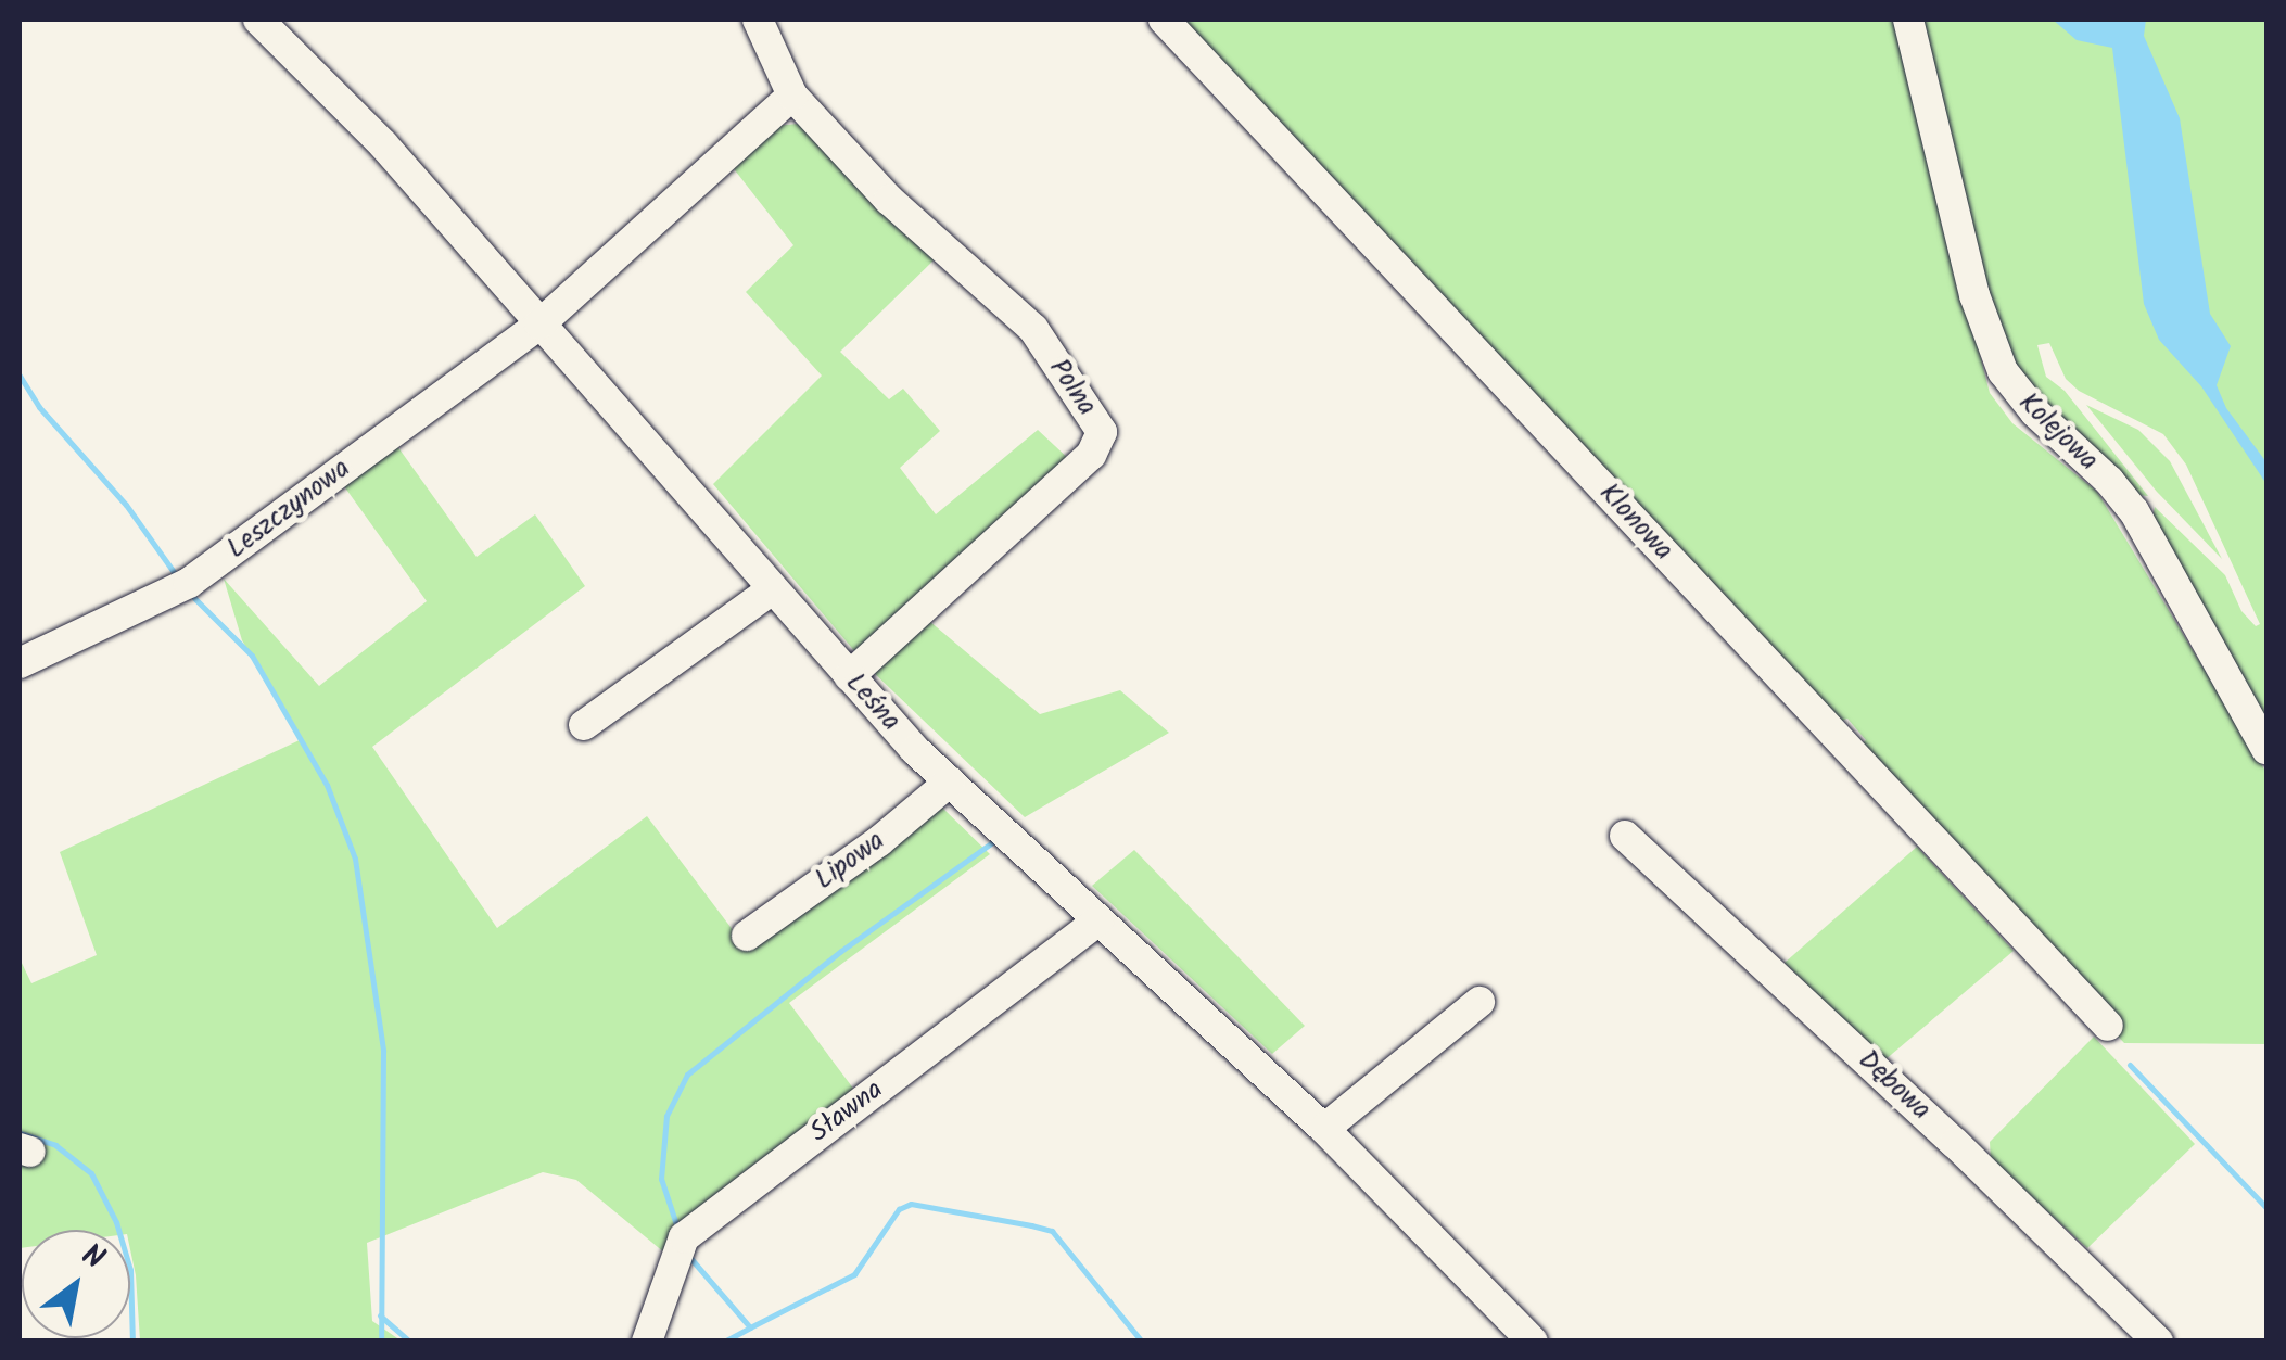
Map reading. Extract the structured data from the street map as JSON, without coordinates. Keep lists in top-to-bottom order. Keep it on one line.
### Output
{"streets":{"street":["Polna","Kolejowa","Leszczynowa","Klonowa","Leśna","Lipowa","Dębowa","Sławna"]},"crossings":[["Polna","Leśna"],["Leszczynowa","Leśna"],["Leśna","Lipowa"],["Leśna","Sławna"]],"north":"top right"}
